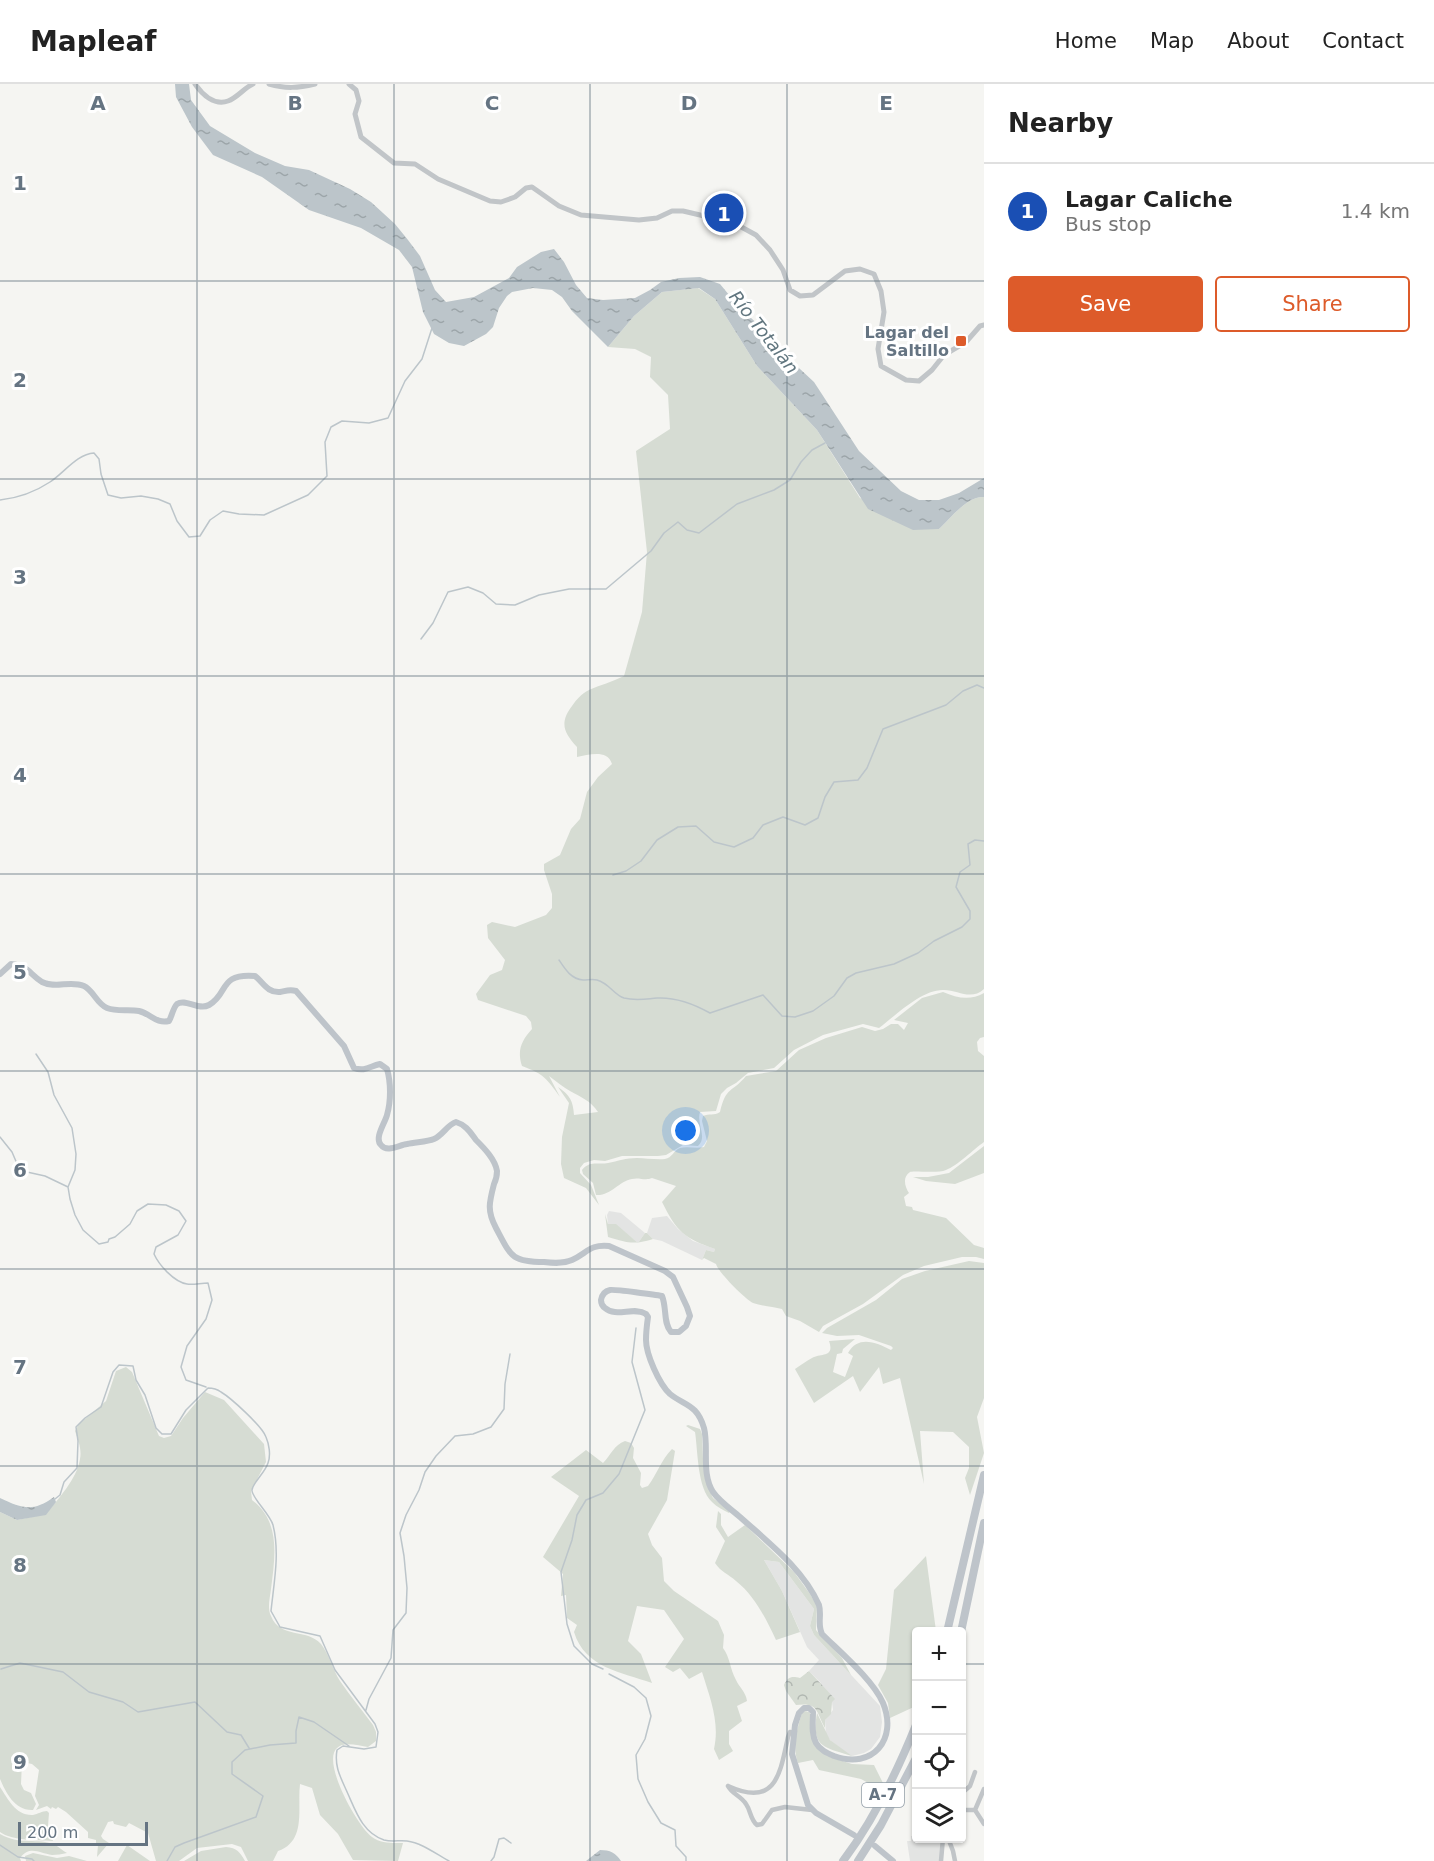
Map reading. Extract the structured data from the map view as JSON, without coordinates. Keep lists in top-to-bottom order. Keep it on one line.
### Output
{"streets":{"highway":["A-7"]},"water":["Río Totalán"],"places":{"transit":["Lagar del Saltillo"]},"scale_bar":"200 m","page":{"header":"Mapleaf","nav":["Home","Map","About","Contact"],"heading":"Nearby","list":[{"mark":"1","name":"Lagar Caliche","note":"Bus stop","value":"1.4 km"}],"pins":"1","buttons":["Save","Share"],"map_buttons":["+","−"],"scale":"200 m"},"grid":{"columns":["A","B","C","D","E"],"rows":["1","2","3","4","5","6","7","8","9"]}}
